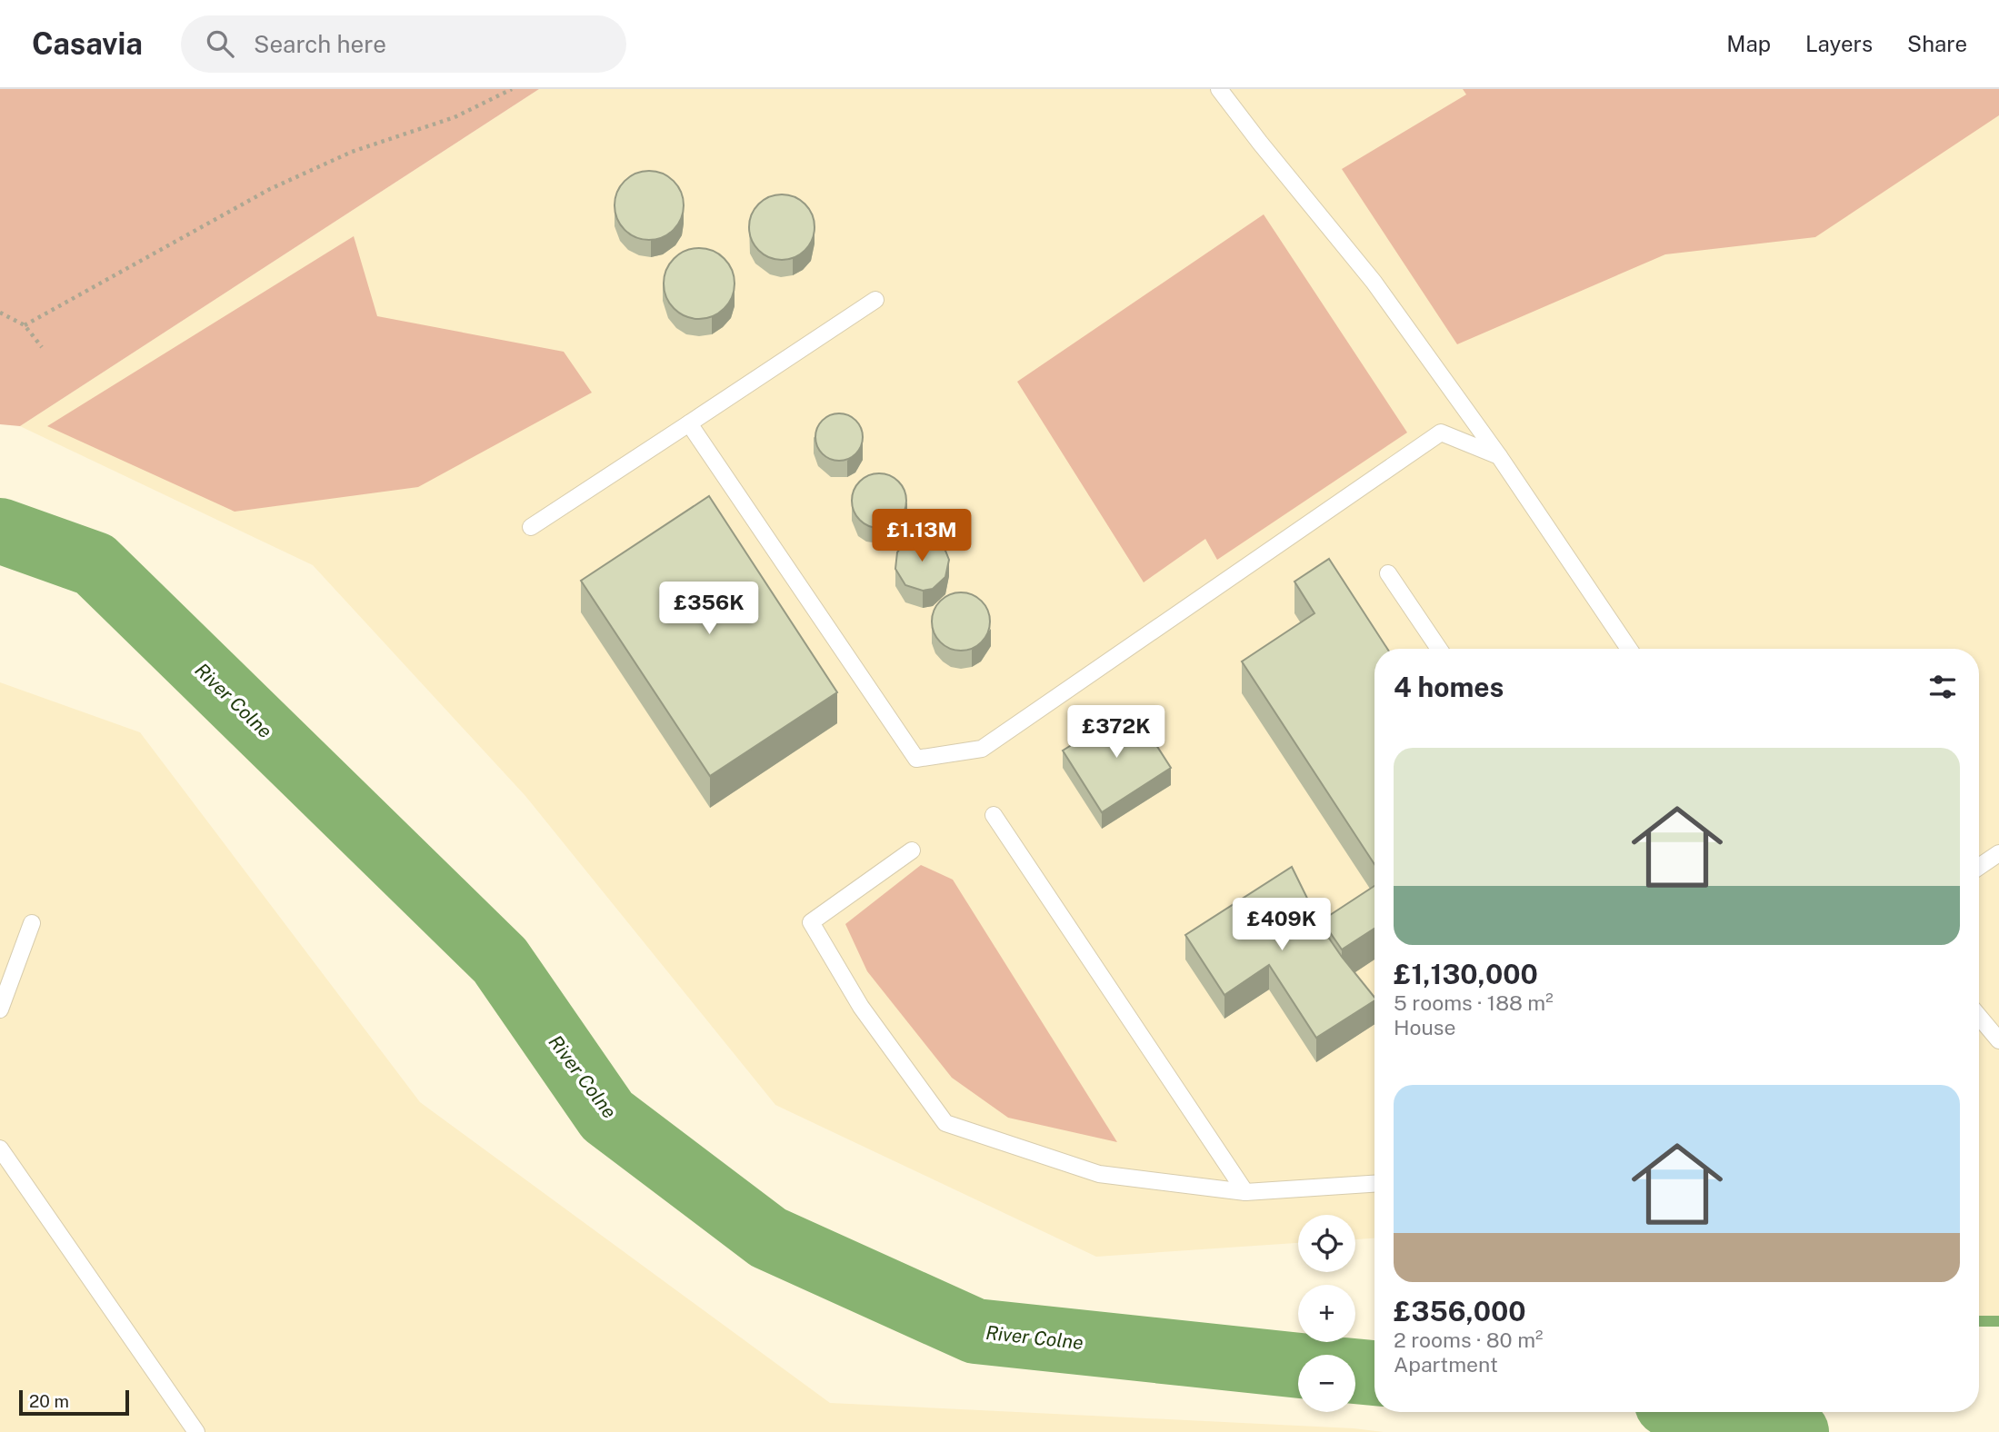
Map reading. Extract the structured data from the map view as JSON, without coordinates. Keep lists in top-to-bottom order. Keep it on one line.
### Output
{"water":["River Colne"],"scale_bar":"20 m","page":{"header":"Casavia","search":"Search here","nav":["Map","Layers","Share"],"price":["£1.13M","£356K","£372K","£409K"],"heading":"4 homes","list":[{"name":"£1,130,000","note":"5 rooms · 188 m² · House"},{"name":"£356,000","note":"2 rooms · 80 m² · Apartment"}],"map_buttons":["+","−"],"scale":"20 m"}}
